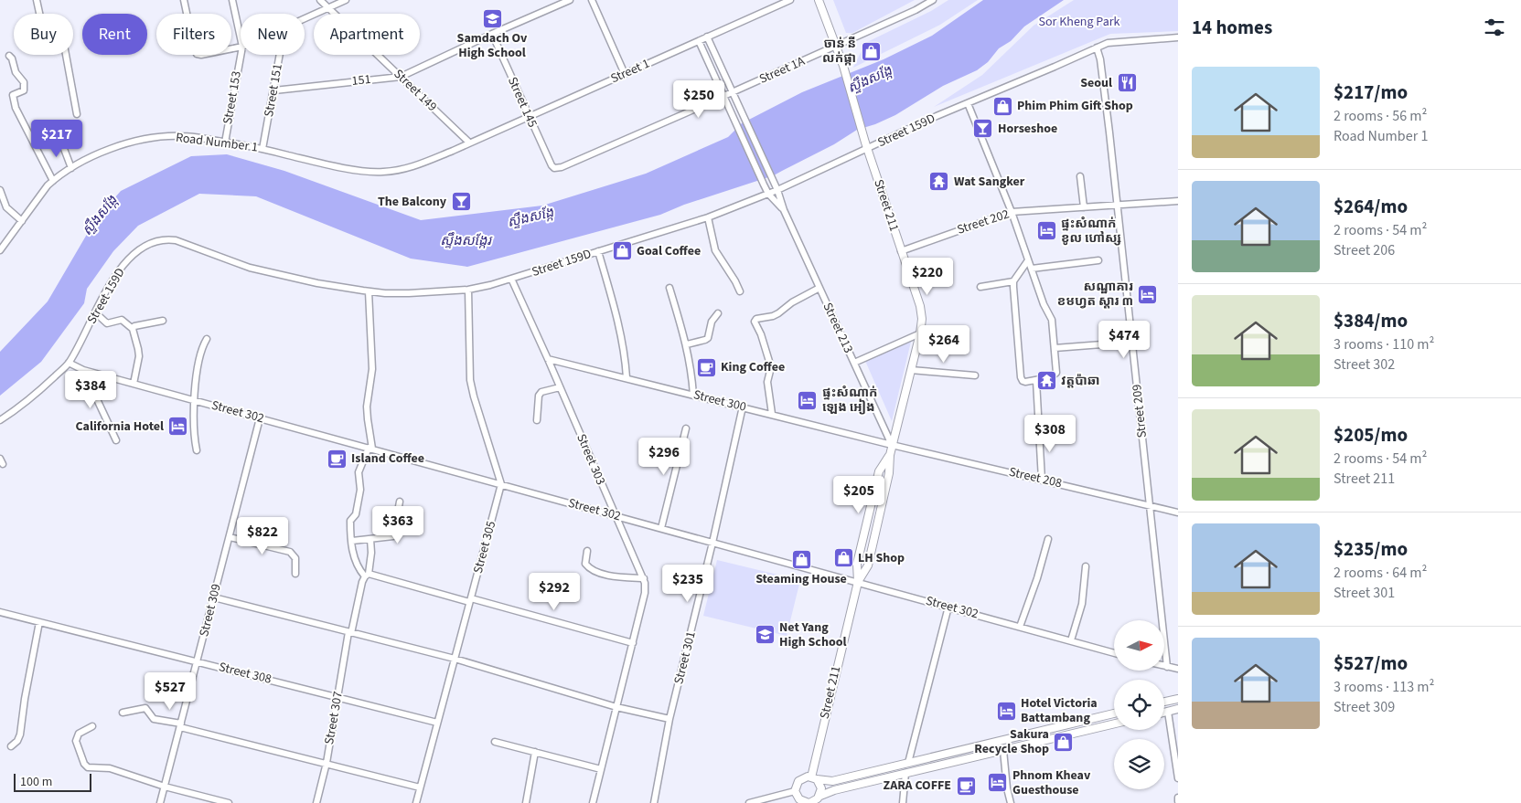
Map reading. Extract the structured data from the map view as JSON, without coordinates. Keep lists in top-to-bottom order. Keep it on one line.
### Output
{"streets":{"main road":["Street 211"],"street":["Street 1A","Street 1","151","Street 151","Street 149","Street 153","Street 145","Street 159D","Road Number 1","Street 202","Street 213","Street 300","Street 209","Street 302","Street 303","Street 208","Street 305","Street 309","Street 301","Street 308","Street 307"]},"crossings":[["Street 1A","Street 145"],["Street 1A","Street 211"],["Street 1A","Street 213"],["Street 1","Street 149"],["Street 1","Street 145"],["Street 1","Road Number 1"],["Street 1","Street 213"],["151","Street 151"],["151","Street 149"],["151","Street 145"],["Street 151","Road Number 1"],["Street 149","Road Number 1"],["Street 153","Road Number 1"],["Street 159D","Street 211"],["Street 159D","Street 213"],["Street 159D","Street 209"],["Street 159D","Street 302"],["Street 159D","Street 303"],["Street 211","Street 202"],["Street 211","Street 213"],["Street 211","Street 300"],["Street 211","Street 302"],["Street 211","Street 208"],["Street 202","Street 209"],["Street 213","Street 300"],["Street 213","Street 208"],["Street 300","Street 303"],["Street 300","Street 208"],["Street 300","Street 301"],["Street 209","Street 208"],["Street 302","Street 303"],["Street 302","Street 305"],["Street 302","Street 309"],["Street 302","Street 301"],["Street 305","Street 308"],["Street 309","Street 308"],["Street 308","Street 307"]],"water":["ស្ទឹងសង្កែ","ស្ទឹងសង្កែរ"],"parks":["Sor Kheng Park"],"places":{"school or university":["Samdach Ov High School","Net Yang High School"],"shop":["ចាន់ នី លក់ផ្កា","Phim Phim Gift Shop","Goal Coffee","LH Shop","Steaming House","Sakura Recycle Shop"],"restaurant":["Seoul"],"bar":["Horseshoe","The Balcony"],"temple":["Wat Sangker","វត្តប៉ាឆា"],"hotel":["ផ្ទះសំណាក់ ខូល ហៅស្ស","សណ្ឋាគារ ខមហ្វត ស្តារ ៣","ផ្ទះសំណាក់ ឡេង អៀង","California Hotel","Hotel Victoria Battambang","Phnom Kheav Guesthouse"],"cafe":["King Coffee","Island Coffee","ZARA COFFE"]},"scale_bar":"100 m","north":"right","page":{"heading":"14 homes","chip":["Buy","Rent","Filters","New","Apartment"],"list":[{"name":"$217/mo","note":"2 rooms · 56 m² · Road Number 1"},{"name":"$264/mo","note":"2 rooms · 54 m² · Street 206"},{"name":"$384/mo","note":"3 rooms · 110 m² · Street 302"},{"name":"$205/mo","note":"2 rooms · 54 m² · Street 211"},{"name":"$235/mo","note":"2 rooms · 64 m² · Street 301"},{"name":"$527/mo","note":"3 rooms · 113 m² · Street 309"}],"price":["$250","$217","$220","$474","$264","$384","$308","$296","$205","$363","$822","$235","$292","$527"],"scale":"100 m"}}
